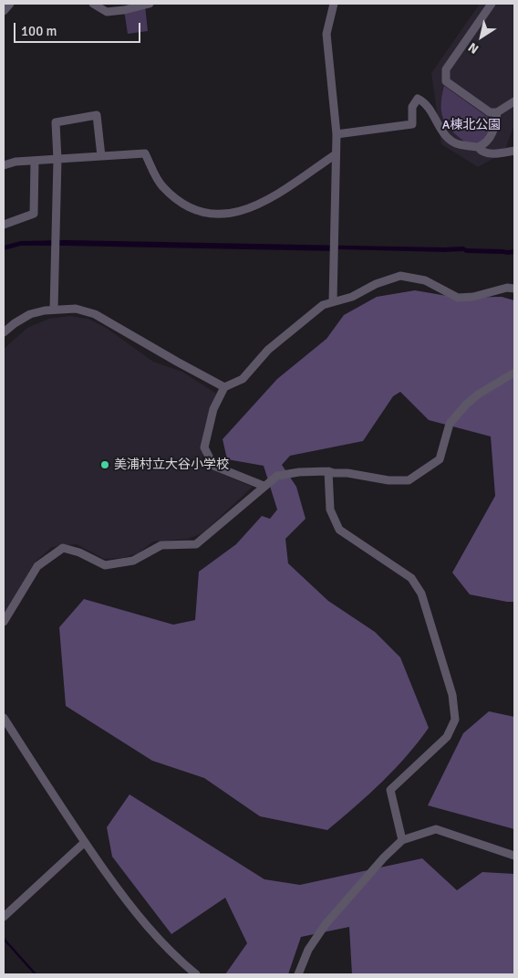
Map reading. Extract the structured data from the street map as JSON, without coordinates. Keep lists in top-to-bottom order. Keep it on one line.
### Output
{"parks":["A棟北公園"],"places":["美浦村立大谷小学校"],"scale_bar":"100 m","north":"bottom left"}
